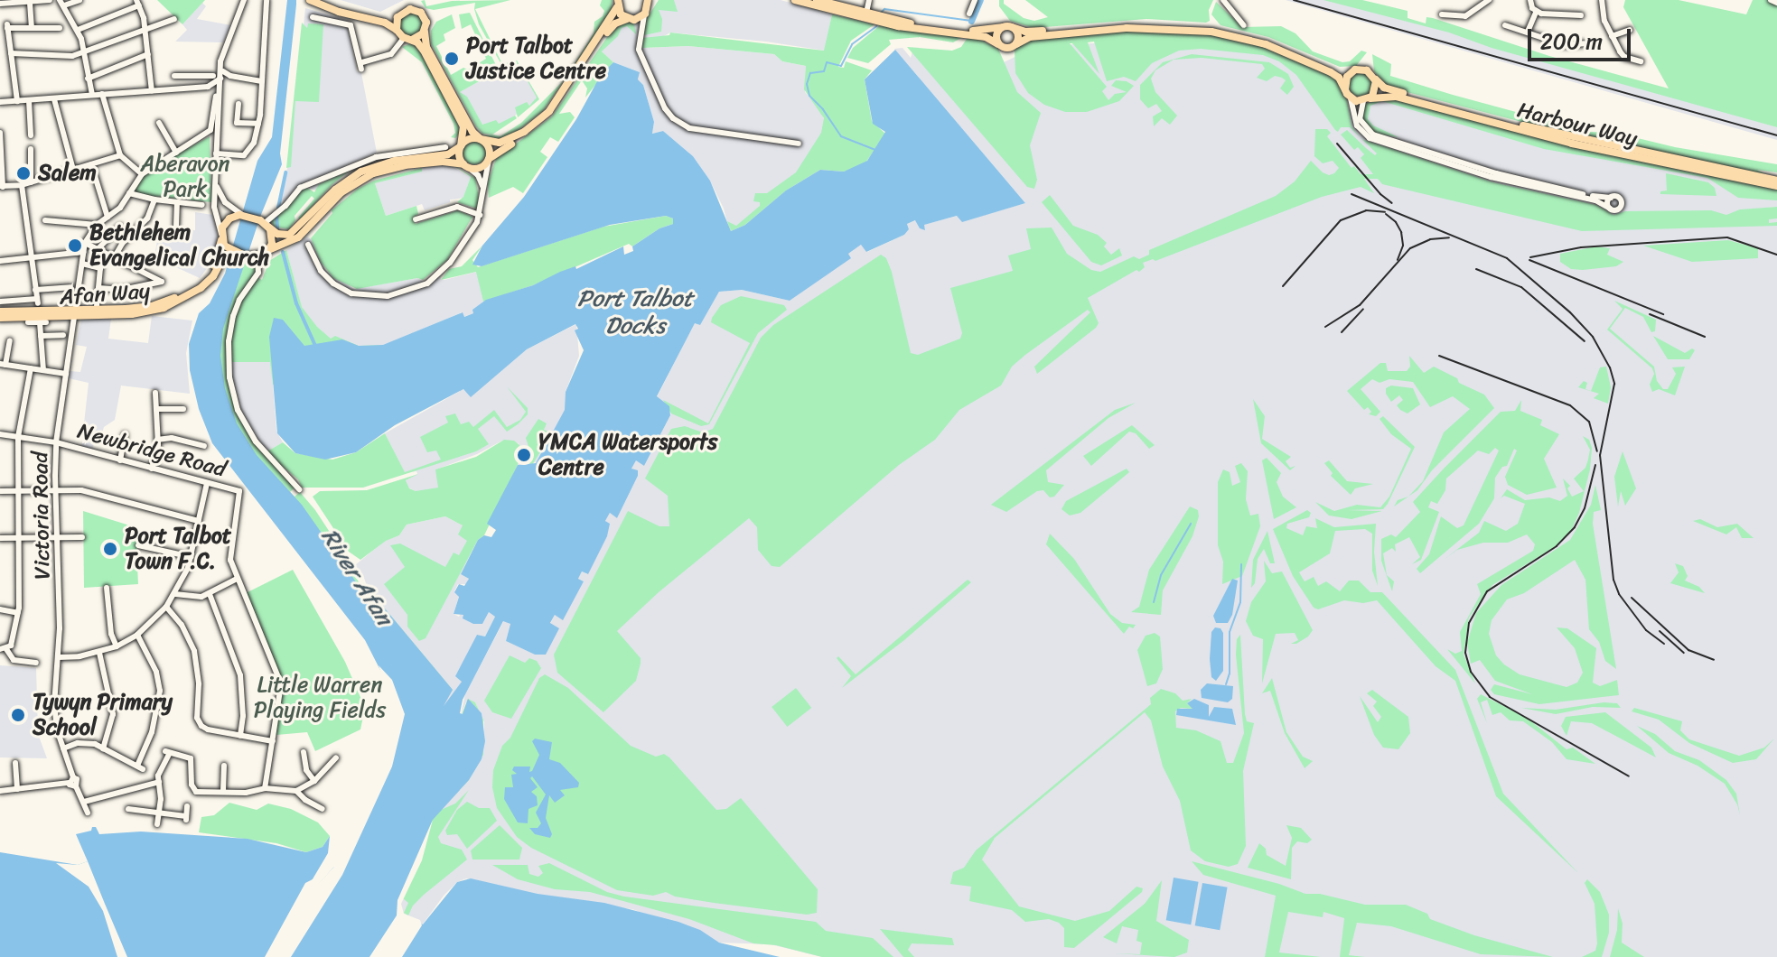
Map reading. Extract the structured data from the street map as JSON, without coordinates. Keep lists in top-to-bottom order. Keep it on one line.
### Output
{"streets":{"main road":["Harbour Way","Afan Way"],"street":["Newbridge Road","Victoria Road"]},"crossings":[["Afan Way","Victoria Road"],["Newbridge Road","Victoria Road"]],"water":["Port Talbot Docks","River Afan"],"parks":["Aberavon Park","Little Warren Playing Fields"],"places":["Port Talbot Justice Centre","Salem","Bethlehem Evangelical Church","YMCA Watersports Centre","Port Talbot Town F.C.","Tywyn Primary School"],"scale_bar":"200 m"}
